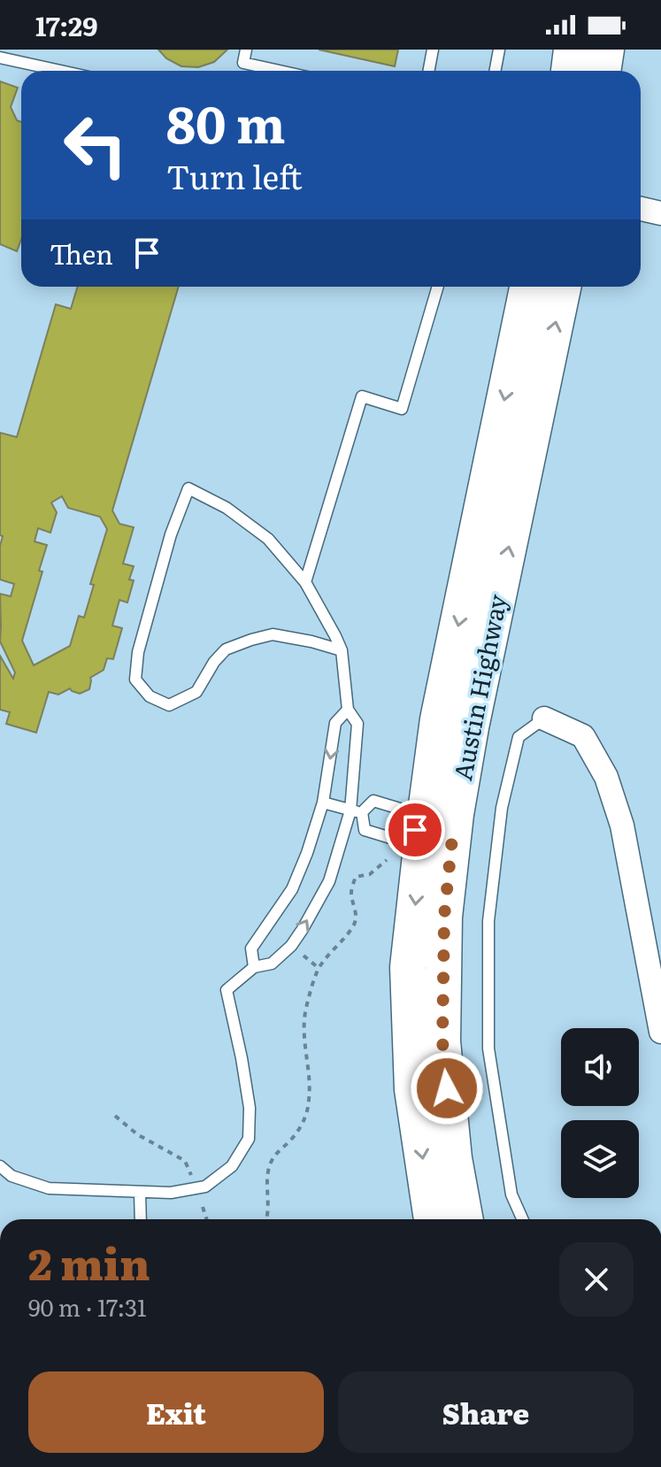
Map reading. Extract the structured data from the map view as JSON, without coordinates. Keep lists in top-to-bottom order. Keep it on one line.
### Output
{"streets":{"main road":["Austin Highway"]},"page":{"status":"17:29","turn":["80 m","Turn left"],"then":"Then","heading":["2 min","90 m · 17:31"],"buttons":["Exit","Share"]}}
